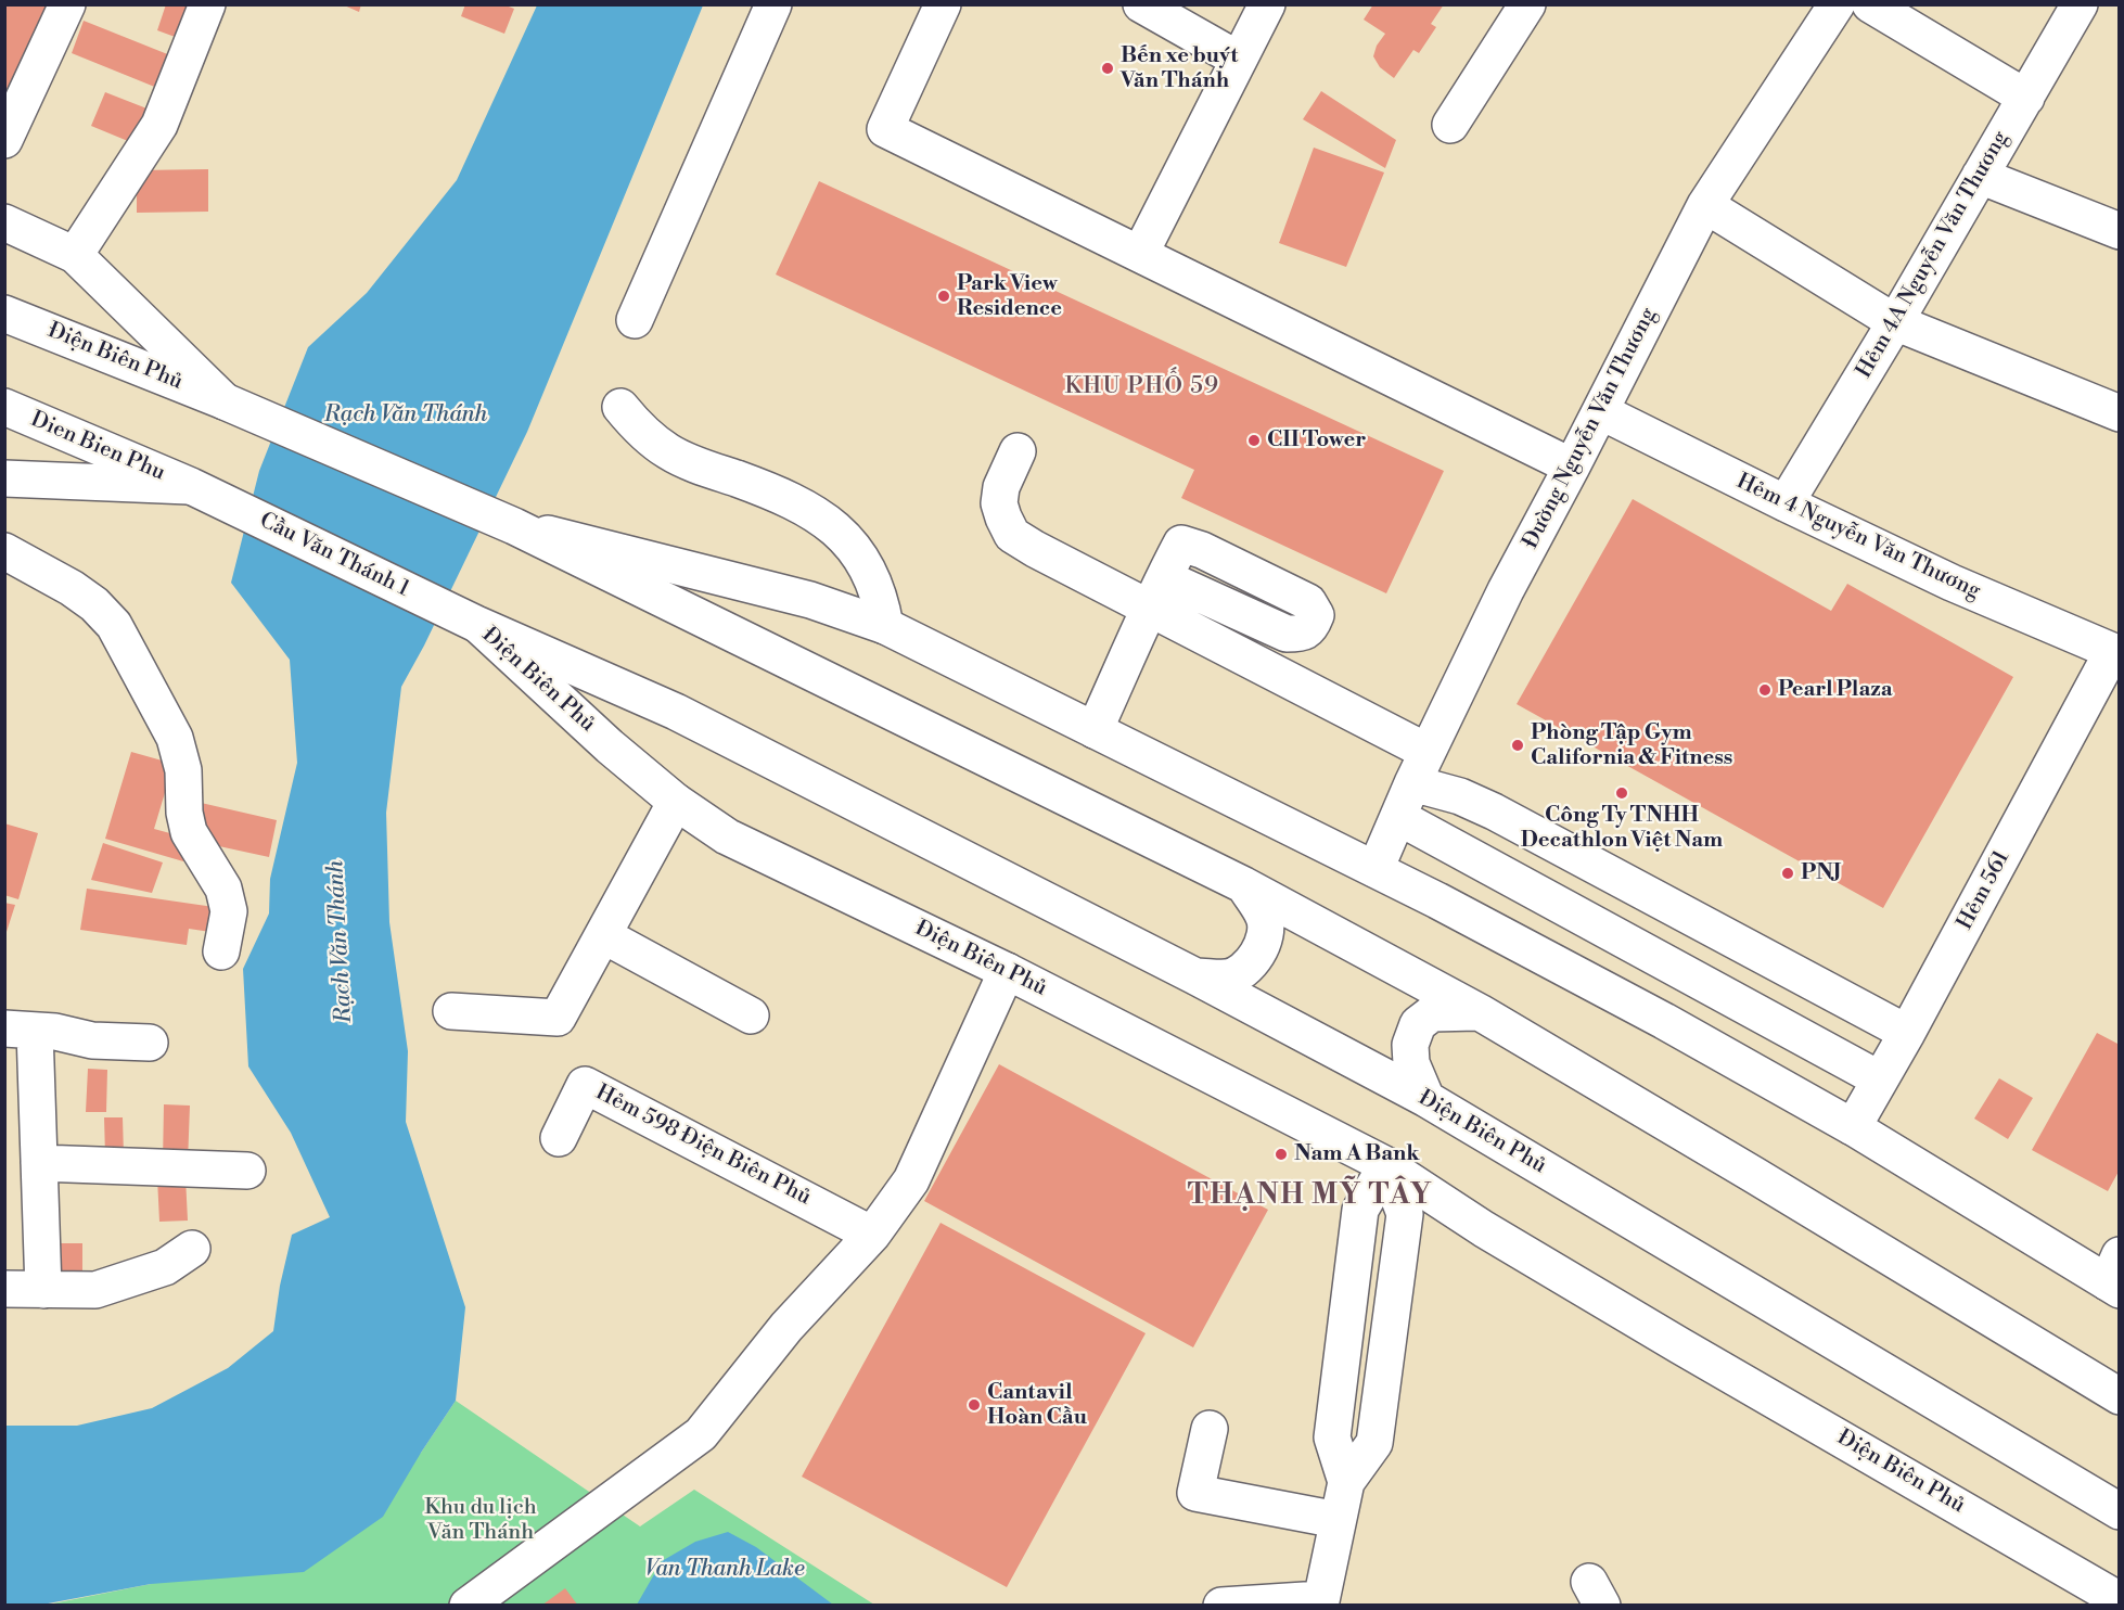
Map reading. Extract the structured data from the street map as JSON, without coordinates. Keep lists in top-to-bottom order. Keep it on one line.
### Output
{"streets":{"main road":["Hẻm 4A Nguyễn Văn Thương","Điện Biên Phủ","Đường Nguyễn Văn Thương","Dien Bien Phu","Hẻm 4 Nguyễn Văn Thương","Cầu Văn Thánh 1","Hẻm 561","Hẻm 598 Điện Biên Phủ"]},"crossings":[["Hẻm 4A Nguyễn Văn Thương","Hẻm 4 Nguyễn Văn Thương"],["Điện Biên Phủ","Cầu Văn Thánh 1"],["Đường Nguyễn Văn Thương","Hẻm 4 Nguyễn Văn Thương"],["Dien Bien Phu","Cầu Văn Thánh 1"],["Hẻm 4 Nguyễn Văn Thương","Hẻm 561"]],"districts":["KHU PHỐ 59","THẠNH MỸ TÂY"],"water":["Rạch Văn Thánh","Van Thanh Lake"],"parks":["Khu du lịch Văn Thánh"],"places":["Bến xe buýt Văn Thánh","Park View Residence","CII Tower","Pearl Plaza","Phòng Tập Gym California & Fitness","Công Ty TNHH Decathlon Việt Nam","PNJ","Nam A Bank","Cantavil Hoàn Cầu"]}
